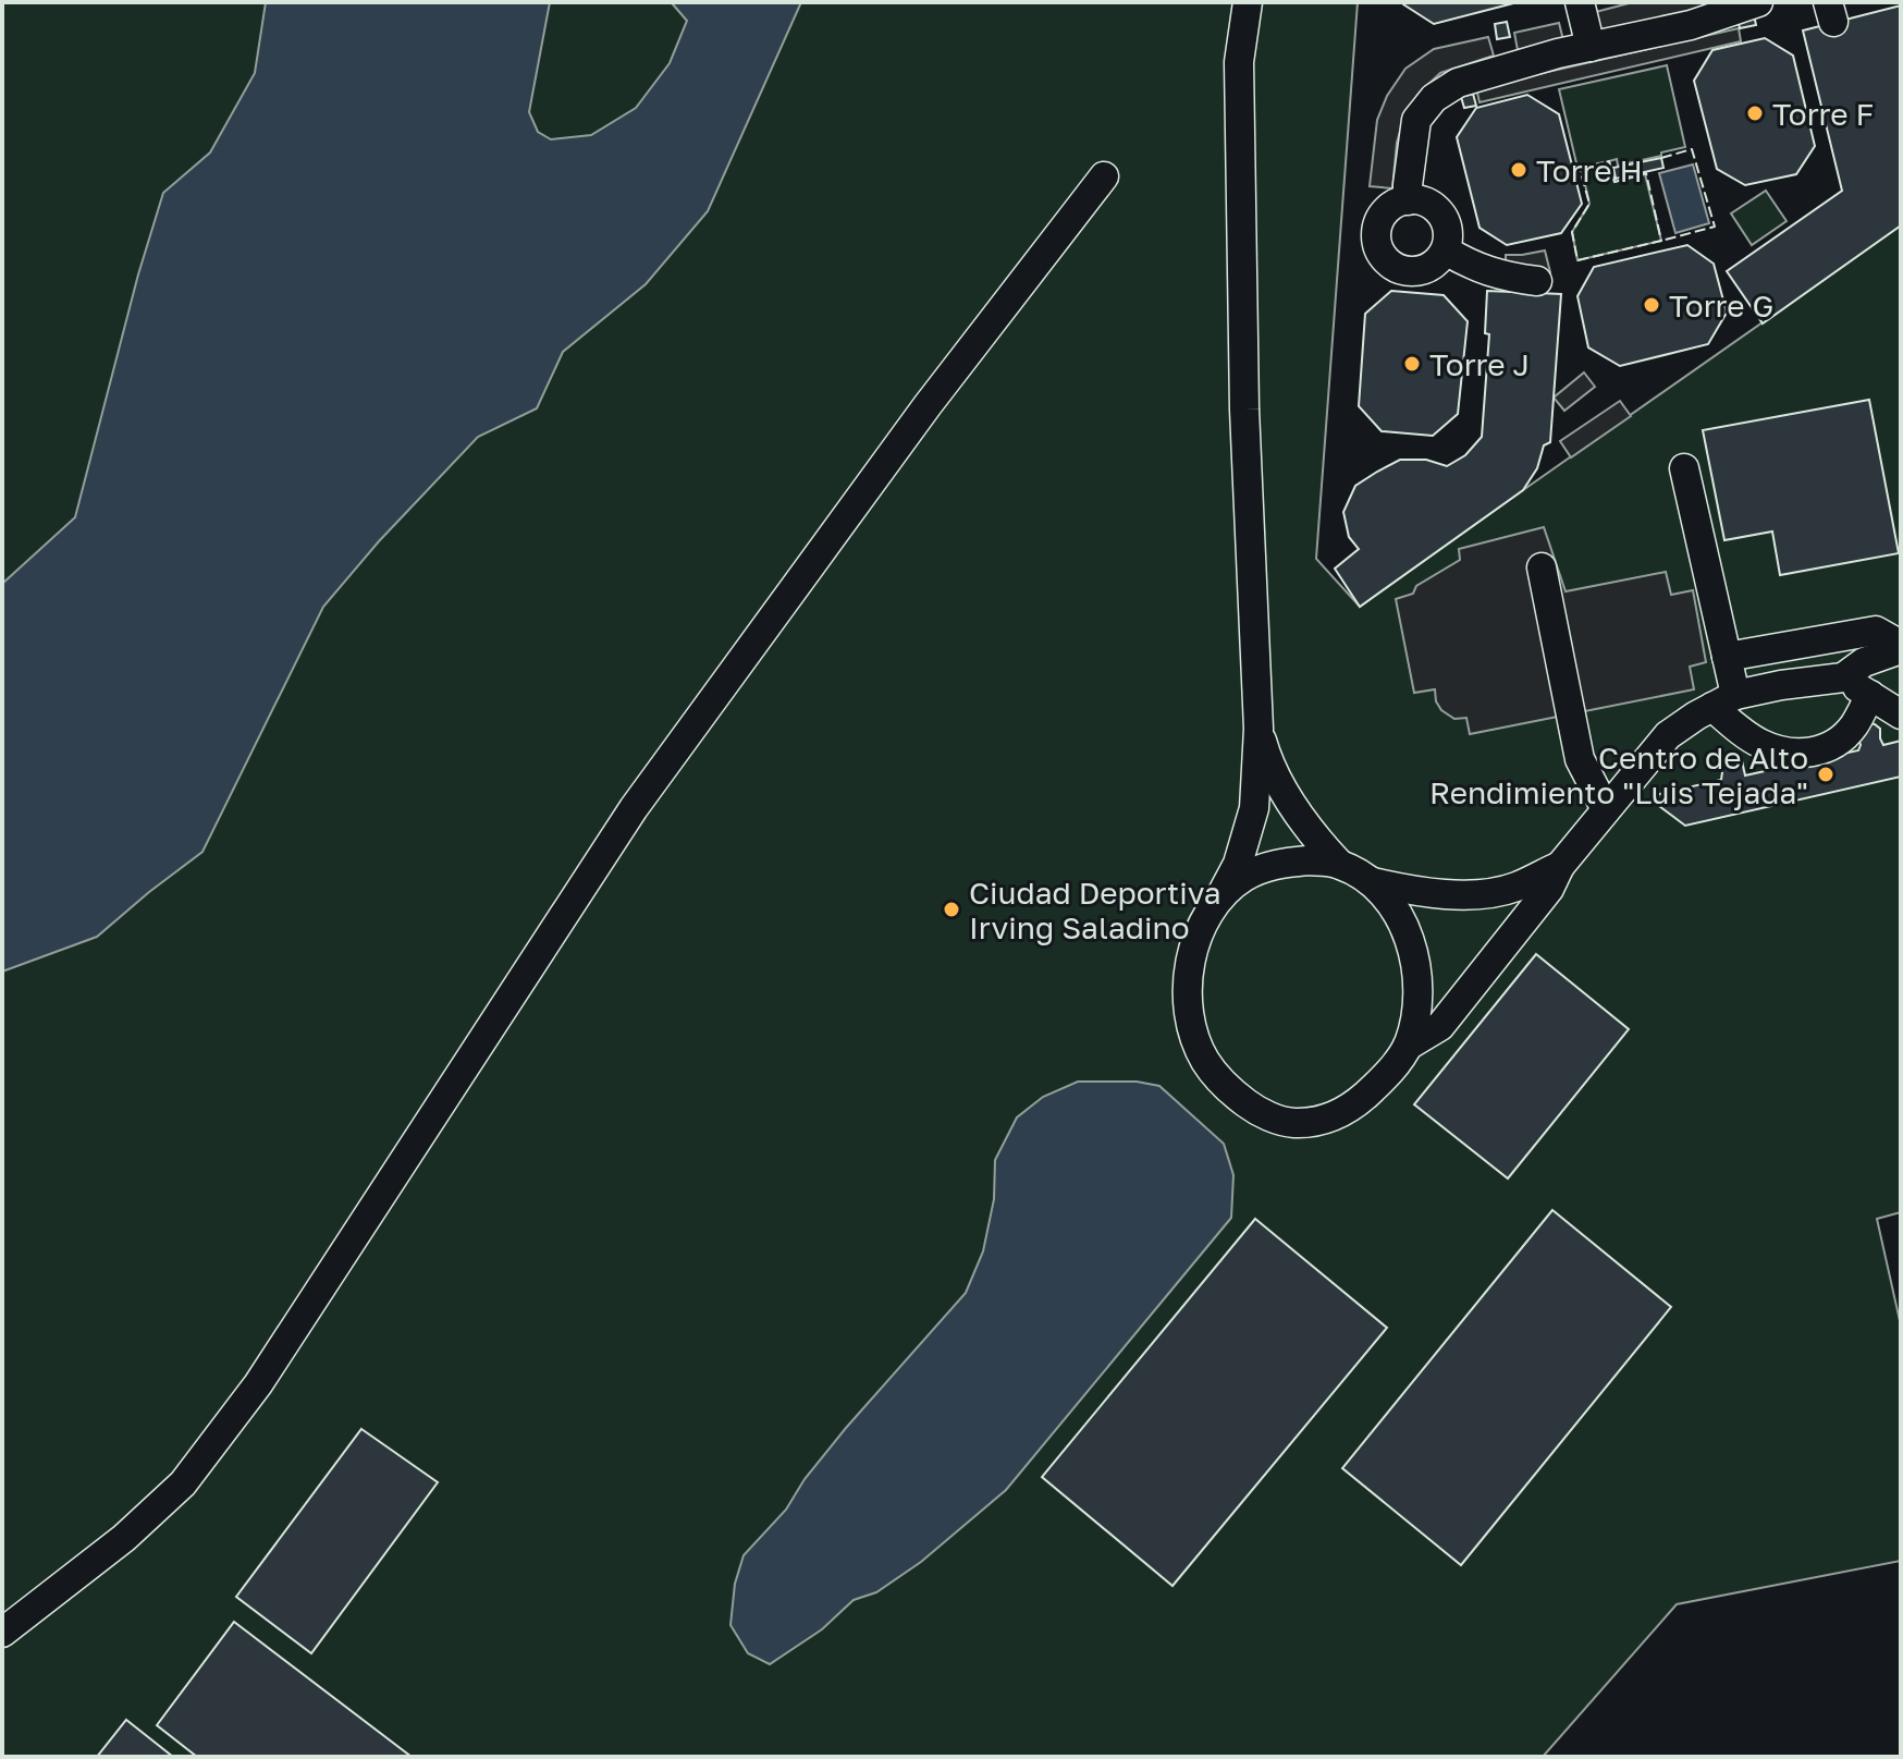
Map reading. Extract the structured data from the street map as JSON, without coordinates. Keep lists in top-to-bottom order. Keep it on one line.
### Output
{"places":["Torre F","Torre H","Torre G","Torre J","Centro de Alto Rendimiento \"Luis Tejada\"","Ciudad Deportiva Irving Saladino"]}
